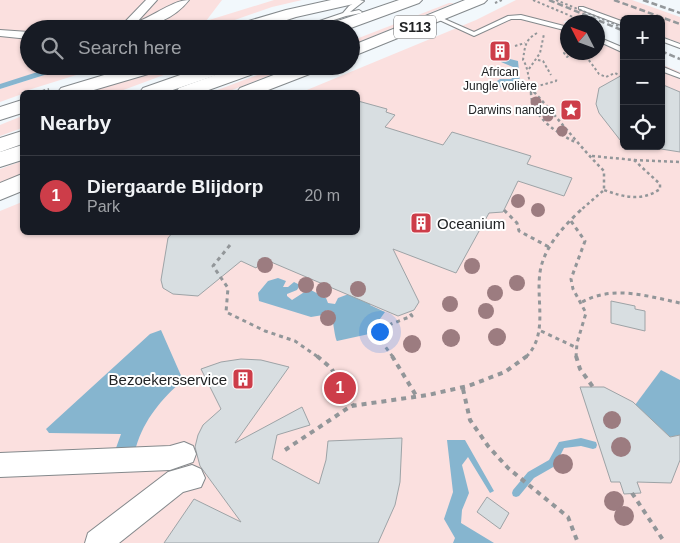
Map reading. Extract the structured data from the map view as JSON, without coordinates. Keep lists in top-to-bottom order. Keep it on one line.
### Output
{"streets":{"main road":["S113"]},"places":{"building":["African Jungle volière","Oceanium","Bezoekersservice"],"place":["Darwins nandoe"]},"north":"top left","page":{"map_buttons":["+","−"],"search":"Search here","heading":"Nearby","list":[{"mark":"1","name":"Diergaarde Blijdorp","note":"Park","value":"20 m"}],"pins":"1"}}
